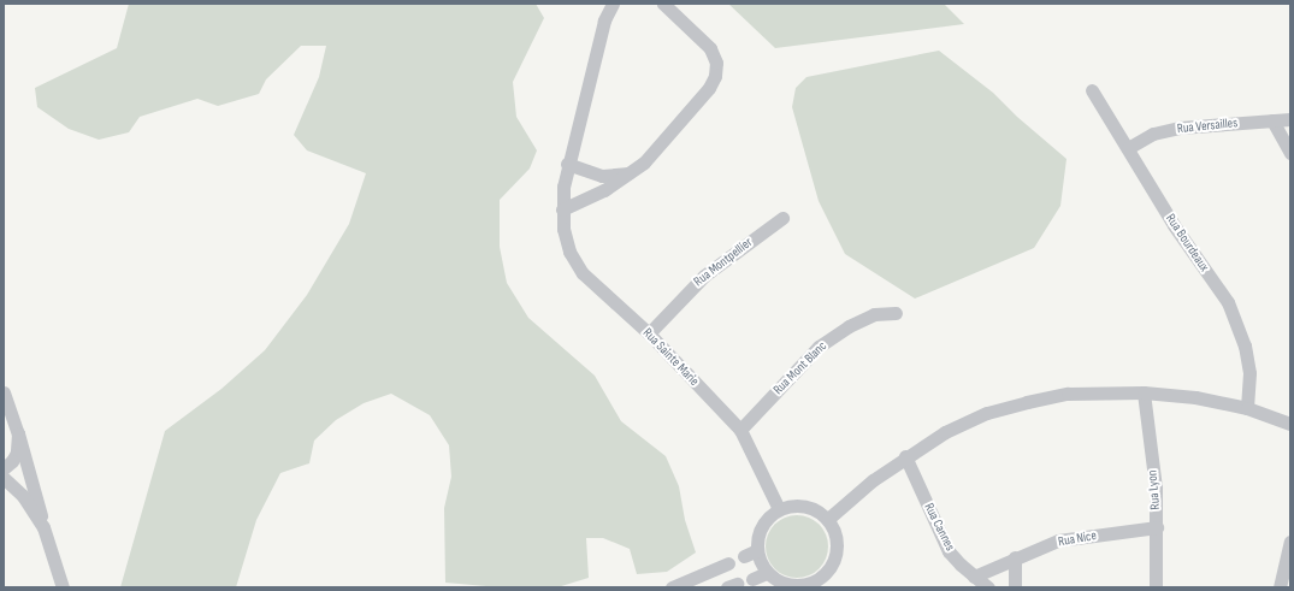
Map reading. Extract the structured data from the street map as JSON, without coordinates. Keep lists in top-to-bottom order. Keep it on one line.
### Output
{"streets":{"street":["Rua Versailles","Rua Bourdeaux","Rua Montpellier","Rua Sainte Marie","Rua Mont Blanc","Rua Lyon","Rua Cannes","Rua Nice"]},"crossings":[["Rua Versailles","Rua Bourdeaux"],["Rua Montpellier","Rua Sainte Marie"],["Rua Sainte Marie","Rua Mont Blanc"],["Rua Lyon","Rua Nice"],["Rua Cannes","Rua Nice"]]}
